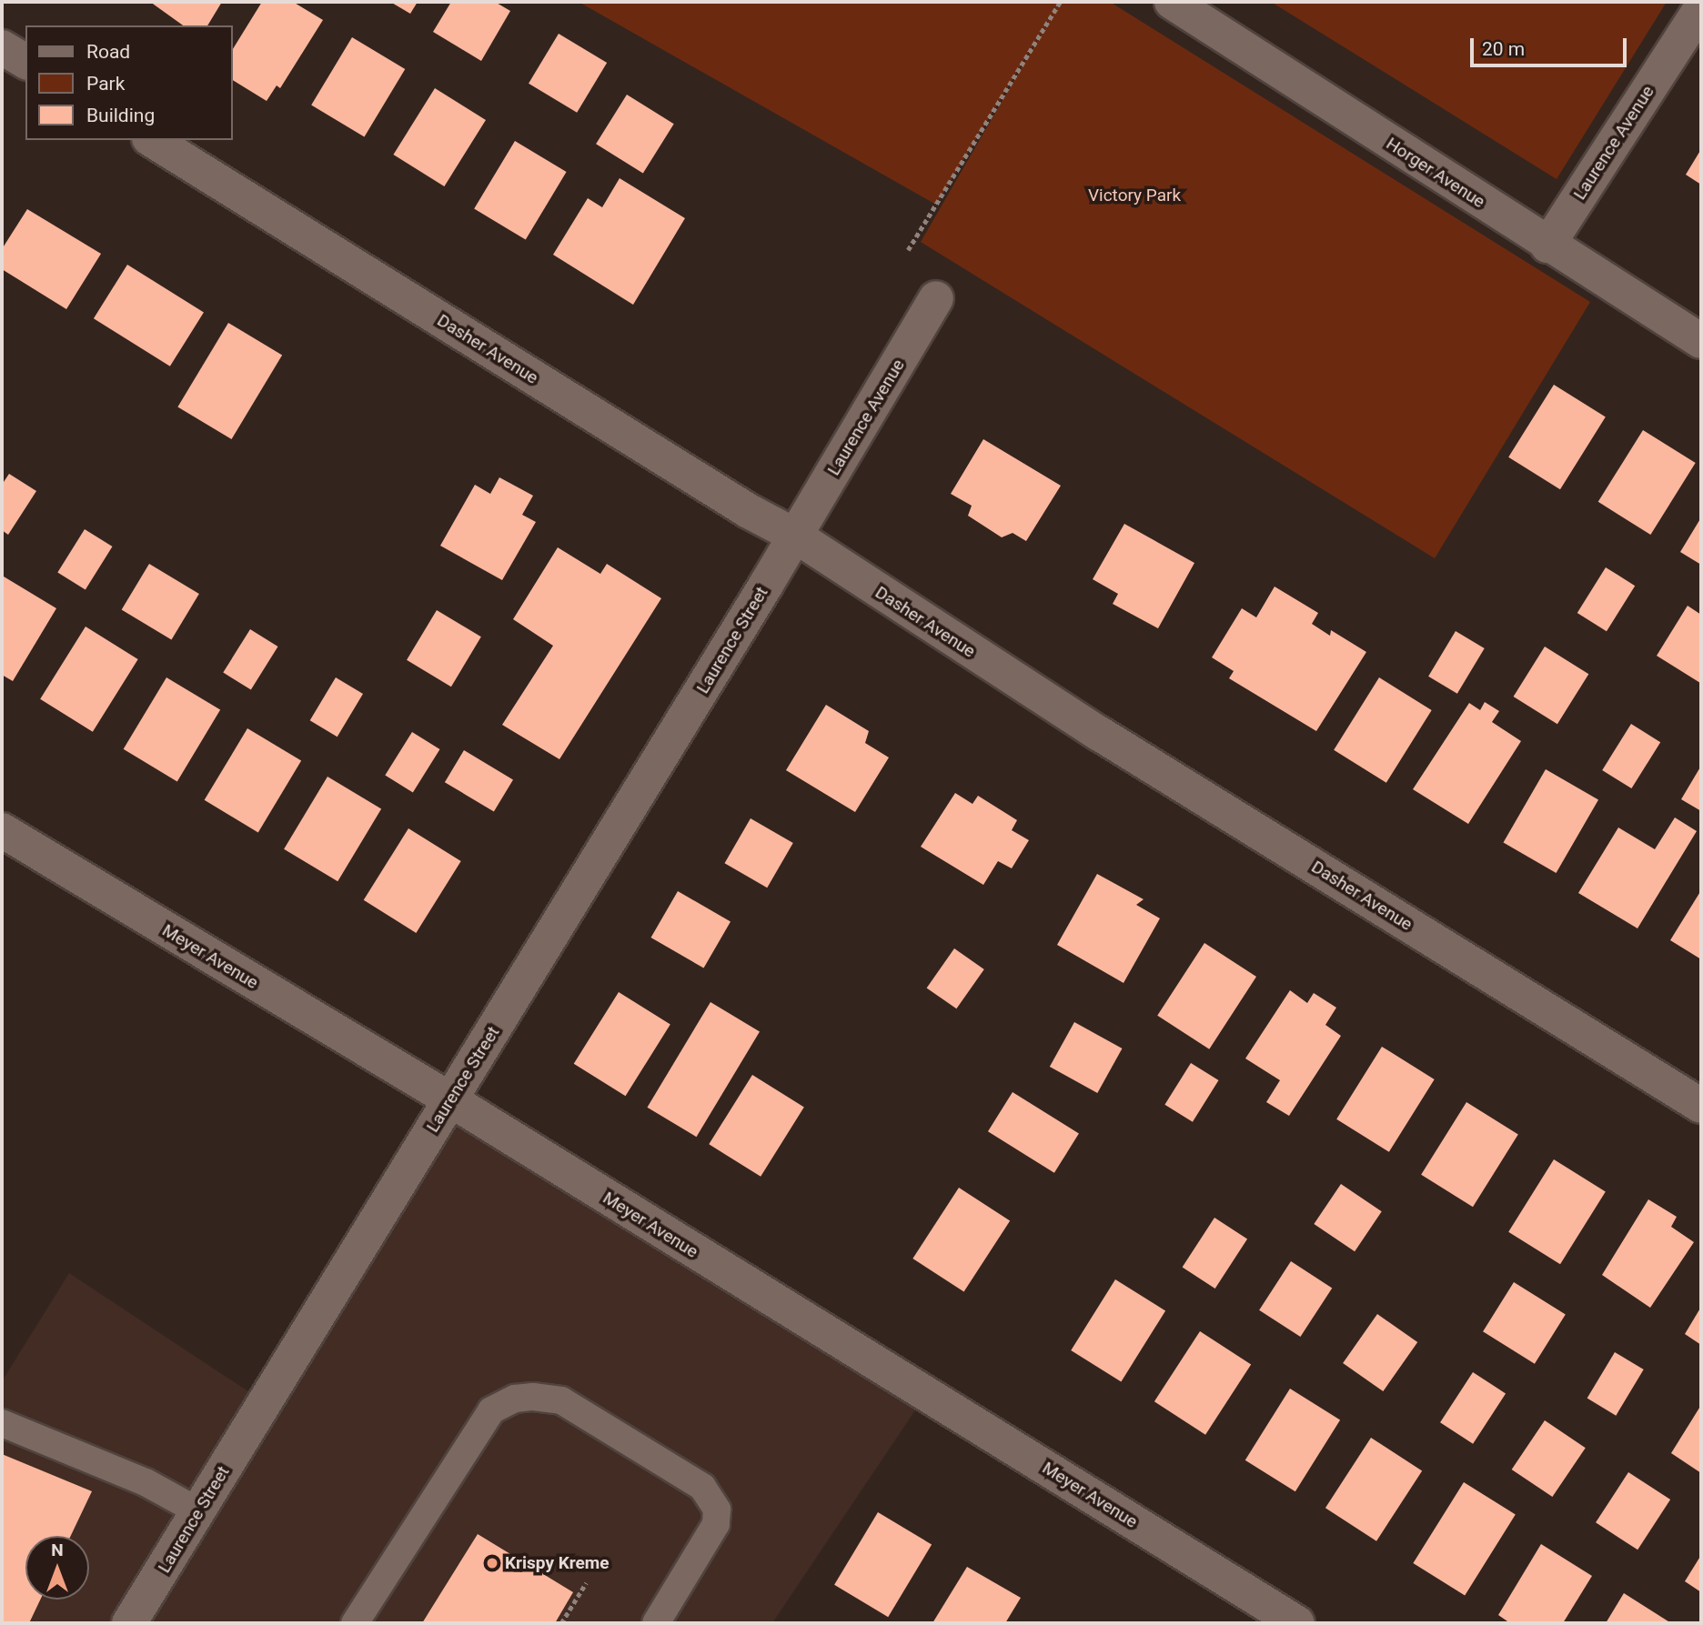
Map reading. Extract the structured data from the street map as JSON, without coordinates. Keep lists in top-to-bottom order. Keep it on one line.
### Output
{"streets":{"street":["Laurence Avenue","Horger Avenue","Dasher Avenue","Laurence Street","Meyer Avenue"]},"crossings":[["Laurence Avenue","Horger Avenue"],["Laurence Avenue","Dasher Avenue"],["Laurence Avenue","Laurence Street"],["Dasher Avenue","Laurence Street"],["Laurence Street","Meyer Avenue"]],"parks":["Victory Park"],"places":["Krispy Kreme"],"legend":["Road","Park","Building"],"scale_bar":"20 m","north":"top"}
